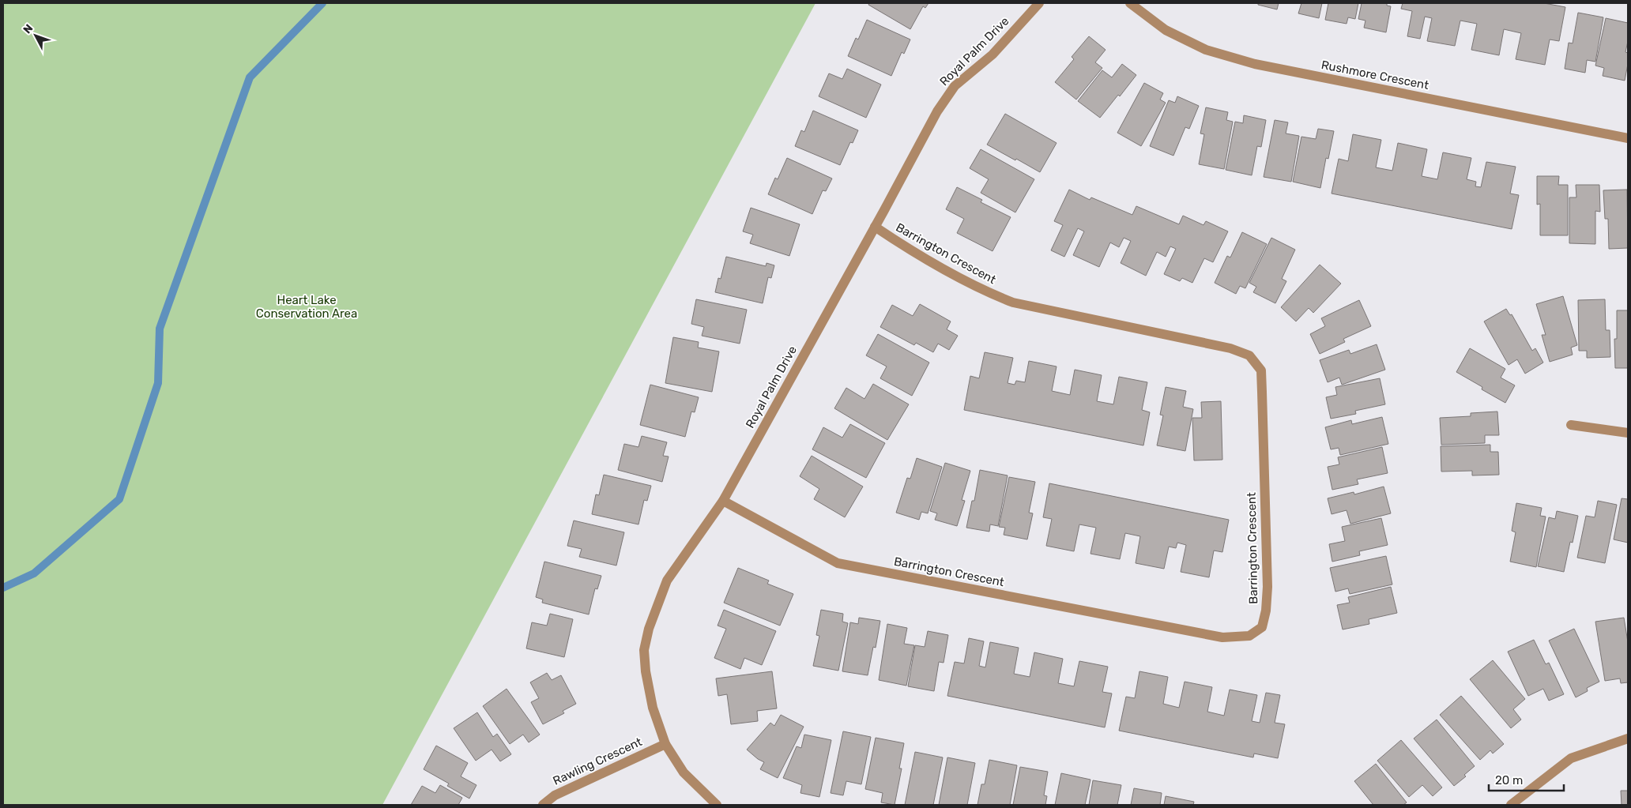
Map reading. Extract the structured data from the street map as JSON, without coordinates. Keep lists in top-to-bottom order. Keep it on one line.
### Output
{"streets":{"street":["Royal Palm Drive","Rushmore Crescent","Barrington Crescent","Rawling Crescent"]},"crossings":[["Royal Palm Drive","Barrington Crescent"],["Royal Palm Drive","Rawling Crescent"]],"parks":["Heart Lake Conservation Area"],"scale_bar":"20 m","north":"top left"}
